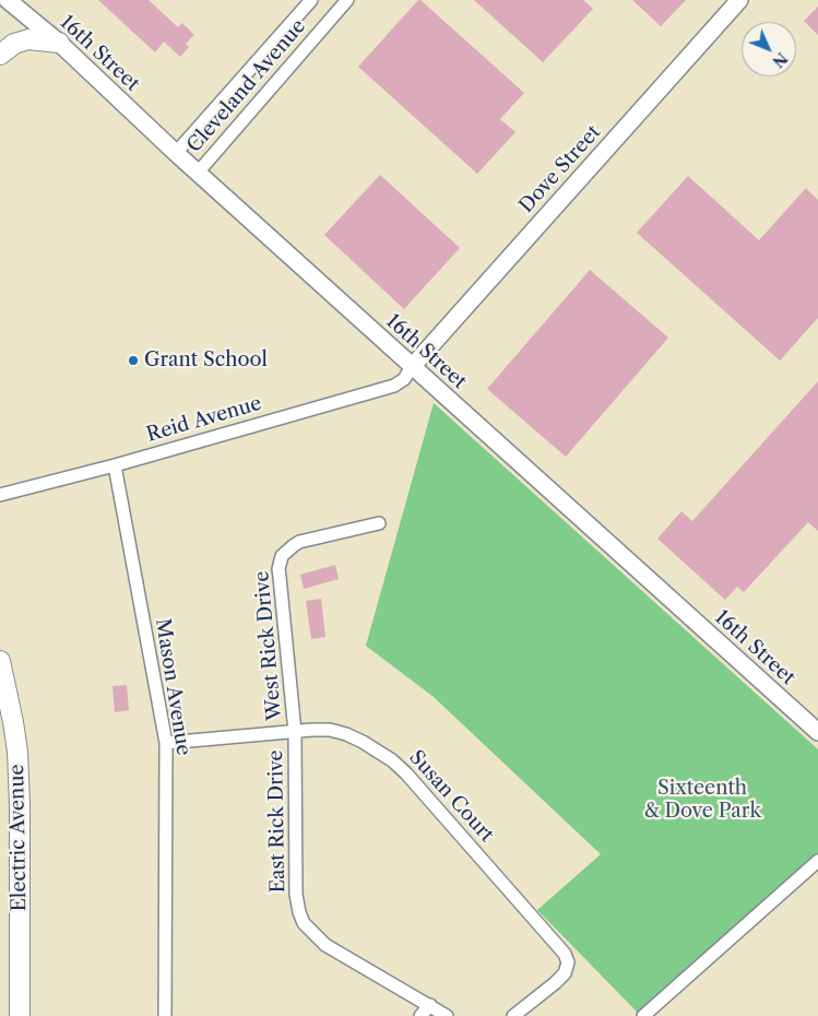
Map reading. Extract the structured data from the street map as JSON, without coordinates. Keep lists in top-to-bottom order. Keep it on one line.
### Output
{"streets":{"main road":["Electric Avenue"],"street":["16th Street","Cleveland Avenue","Dove Street","Reid Avenue","West Rick Drive","Mason Avenue","Susan Court","East Rick Drive"]},"crossings":[["16th Street","Cleveland Avenue"],["16th Street","Dove Street"],["16th Street","Reid Avenue"],["Dove Street","Reid Avenue"],["Reid Avenue","Mason Avenue"],["West Rick Drive","Susan Court"],["West Rick Drive","East Rick Drive"],["Mason Avenue","Susan Court"],["Susan Court","East Rick Drive"]],"parks":["Sixteenth & Dove Park"],"places":["Grant School"],"north":"bottom right"}
